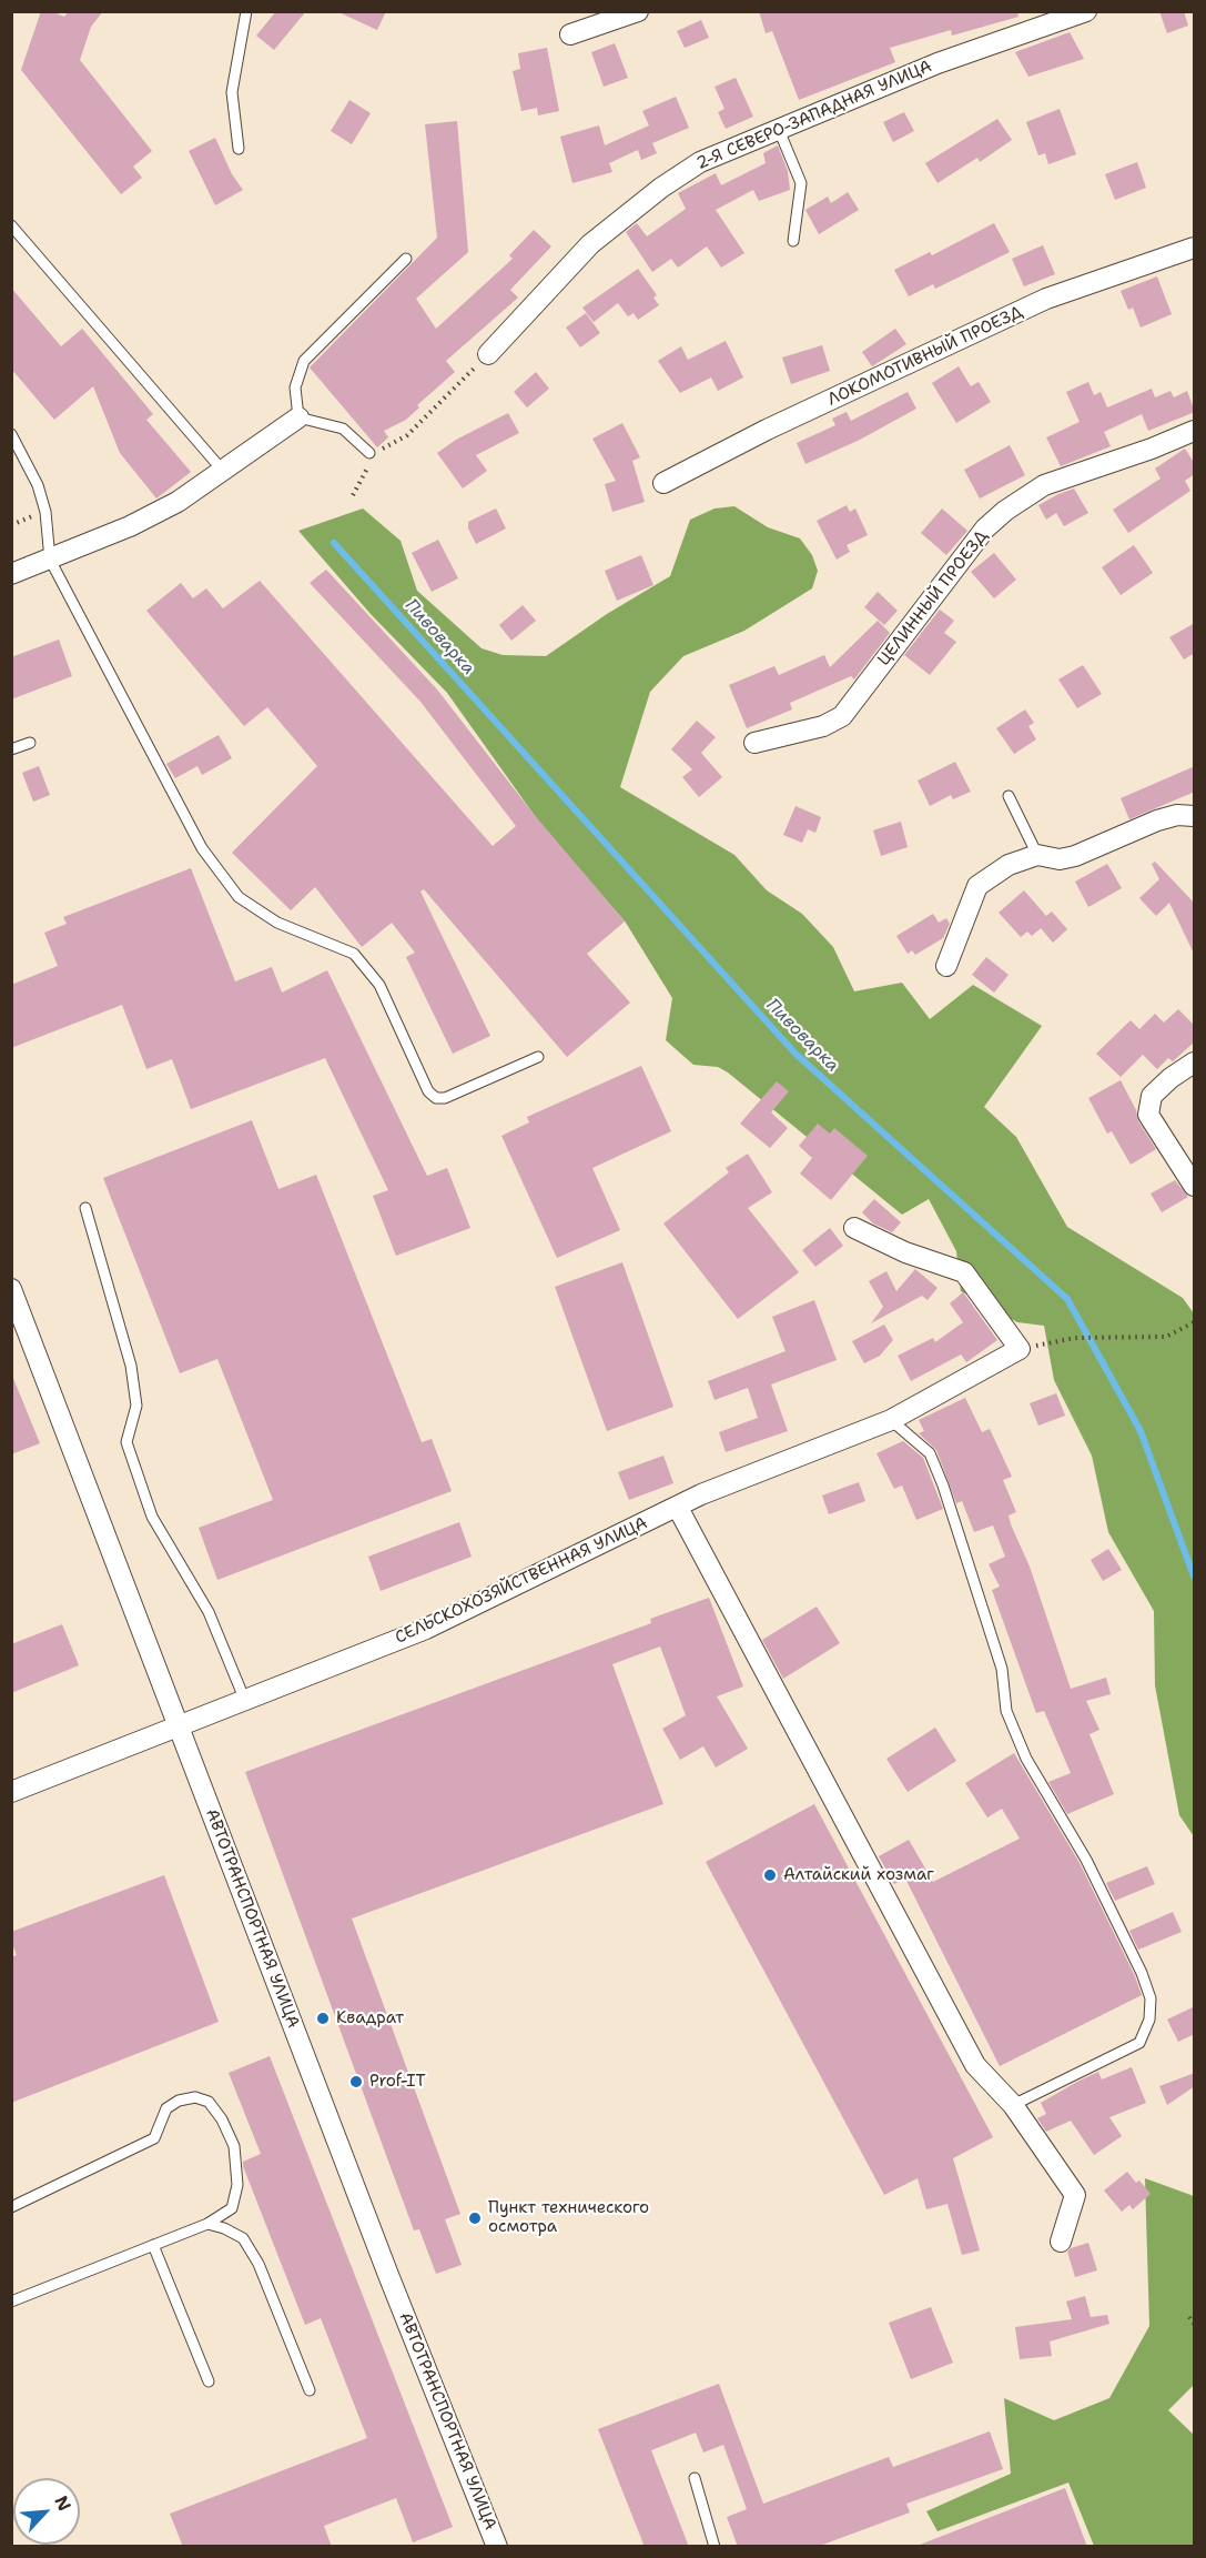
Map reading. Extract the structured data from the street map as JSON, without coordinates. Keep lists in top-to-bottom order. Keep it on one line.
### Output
{"streets":{"street":["2-Я СЕВЕРО-ЗАПАДНАЯ УЛИЦА","ЛОКОМОТИВНЫЙ ПРОЕЗД","ЦЕЛИННЫЙ ПРОЕЗД","СЕЛЬСКОХОЗЯЙСТВЕННАЯ УЛИЦА","АВТОТРАНСПОРТНАЯ УЛИЦА"]},"crossings":[["СЕЛЬСКОХОЗЯЙСТВЕННАЯ УЛИЦА","АВТОТРАНСПОРТНАЯ УЛИЦА"]],"water":["Пивоварка"],"places":["Алтайский хозмаг","Квадрат","Prof-IT","Пункт технического осмотра"],"north":"top right"}
